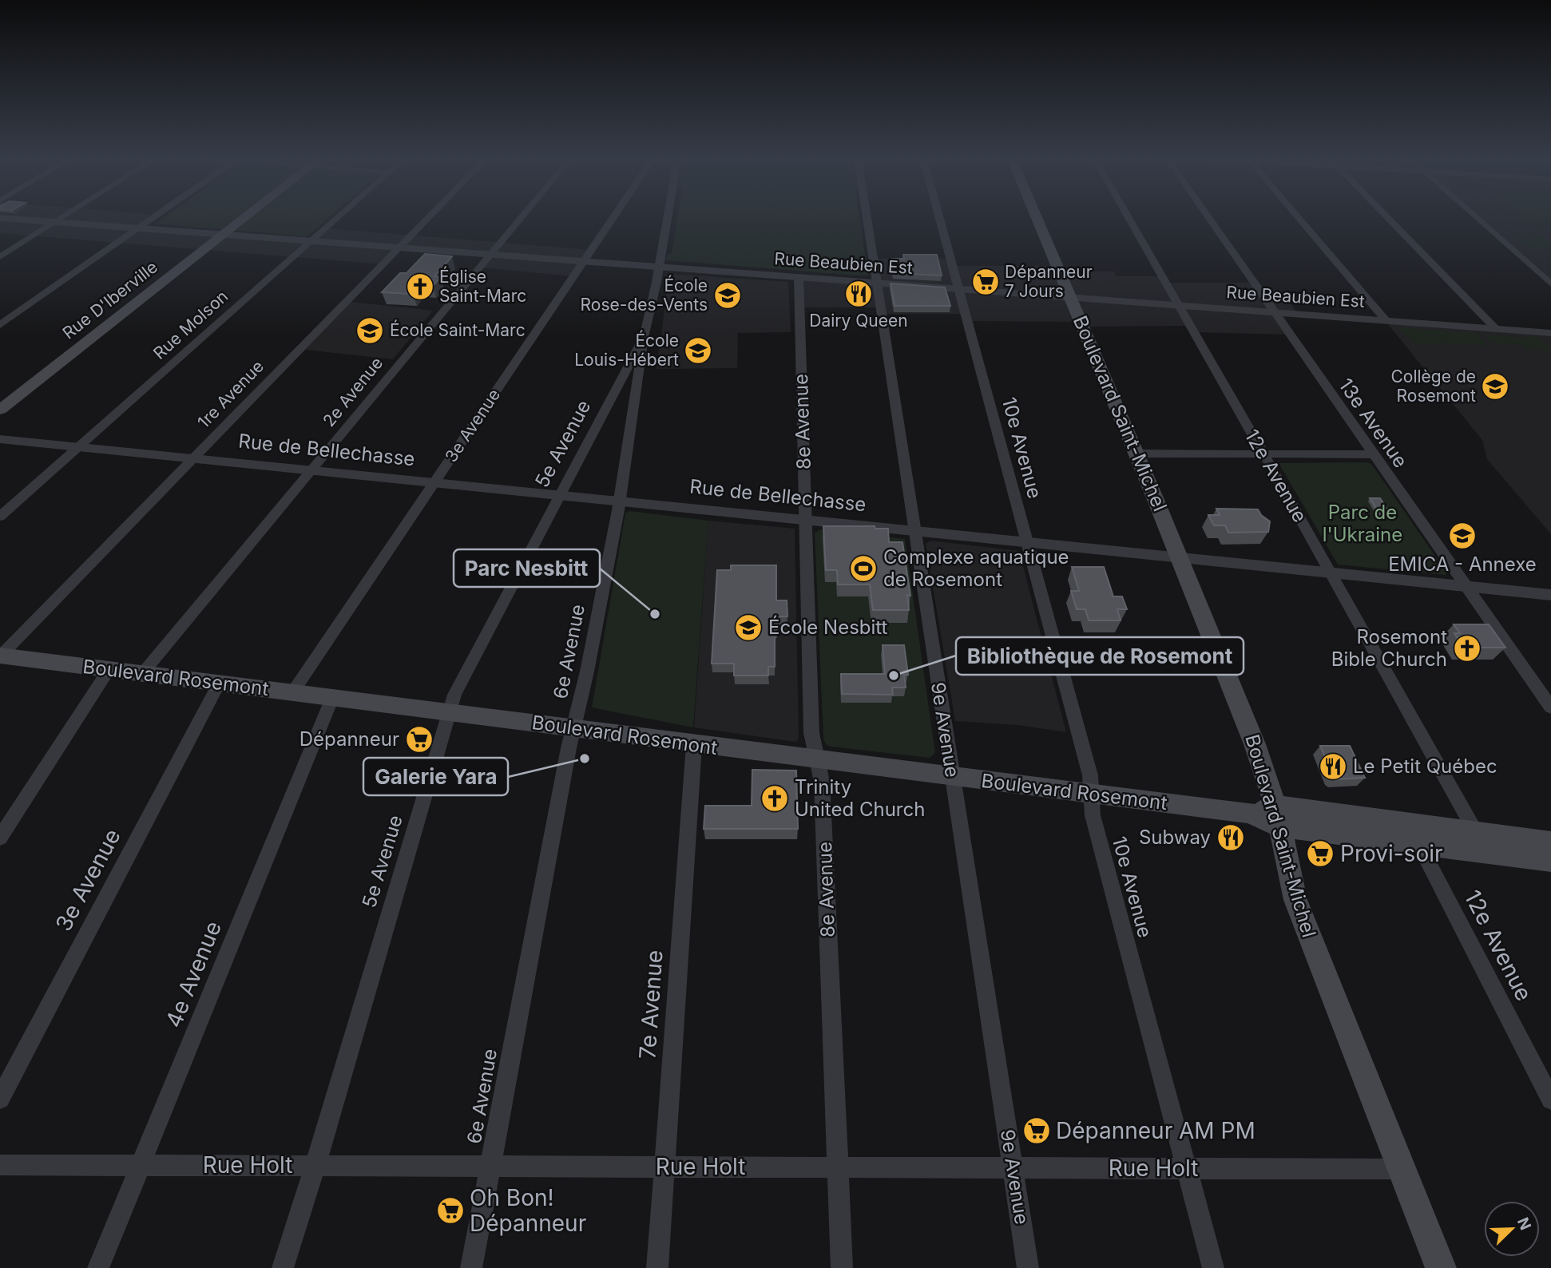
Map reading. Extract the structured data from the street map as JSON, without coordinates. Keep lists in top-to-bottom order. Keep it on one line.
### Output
{"streets":{"main road":["Rue D'Iberville","Boulevard Saint-Michel","Boulevard Rosemont"],"street":["Rue Beaubien Est","Rue Molson","2e Avenue","1re Avenue","8e Avenue","13e Avenue","3e Avenue","5e Avenue","10e Avenue","Rue de Bellechasse","12e Avenue","6e Avenue","9e Avenue","4e Avenue","7e Avenue","Rue Holt"]},"crossings":[["Rue Beaubien Est","Rue D'Iberville"],["Rue Beaubien Est","Rue Molson"],["Rue Beaubien Est","2e Avenue"],["Rue Beaubien Est","1re Avenue"],["Rue Beaubien Est","Boulevard Saint-Michel"],["Rue Beaubien Est","8e Avenue"],["Rue Beaubien Est","13e Avenue"],["Rue Beaubien Est","3e Avenue"],["Rue Beaubien Est","10e Avenue"],["Rue Beaubien Est","12e Avenue"],["Rue Beaubien Est","6e Avenue"],["Rue Beaubien Est","9e Avenue"],["Rue Molson","Rue de Bellechasse"],["2e Avenue","Rue de Bellechasse"],["2e Avenue","Boulevard Rosemont"],["1re Avenue","Rue de Bellechasse"],["1re Avenue","Boulevard Rosemont"],["Boulevard Saint-Michel","Rue de Bellechasse"],["Boulevard Saint-Michel","Boulevard Rosemont"],["Boulevard Saint-Michel","Rue Holt"],["8e Avenue","Rue de Bellechasse"],["8e Avenue","Boulevard Rosemont"],["8e Avenue","Rue Holt"],["13e Avenue","Rue de Bellechasse"],["3e Avenue","Rue de Bellechasse"],["3e Avenue","Boulevard Rosemont"],["5e Avenue","Rue de Bellechasse"],["5e Avenue","6e Avenue"],["5e Avenue","Boulevard Rosemont"],["5e Avenue","Rue Holt"],["10e Avenue","Rue de Bellechasse"],["10e Avenue","Boulevard Rosemont"],["10e Avenue","Rue Holt"],["Rue de Bellechasse","12e Avenue"],["Rue de Bellechasse","6e Avenue"],["Rue de Bellechasse","9e Avenue"],["12e Avenue","Boulevard Rosemont"],["6e Avenue","Boulevard Rosemont"],["6e Avenue","Rue Holt"],["Boulevard Rosemont","9e Avenue"],["Boulevard Rosemont","4e Avenue"],["Boulevard Rosemont","7e Avenue"],["9e Avenue","Rue Holt"],["4e Avenue","Rue Holt"],["7e Avenue","Rue Holt"]],"parks":["Parc de l'Ukraine"],"places":{"supermarket":["Dépanneur 7 Jours","Dépanneur","Provi-soir","Dépanneur AM PM","Oh Bon! Dépanneur"],"church":["Église Saint-Marc","Rosemont Bible Church","Trinity United Church"],"restaurant":["Dairy Queen","Le Petit Québec","Subway"],"school or university":["École Rose-des-Vents","École Saint-Marc","École Louis-Hébert","Collège de Rosemont","EMICA - Annexe","École Nesbitt"],"sports":["Complexe aquatique de Rosemont"],"other":["Parc Nesbitt","Bibliothèque de Rosemont","Galerie Yara"]},"north":"top right"}
